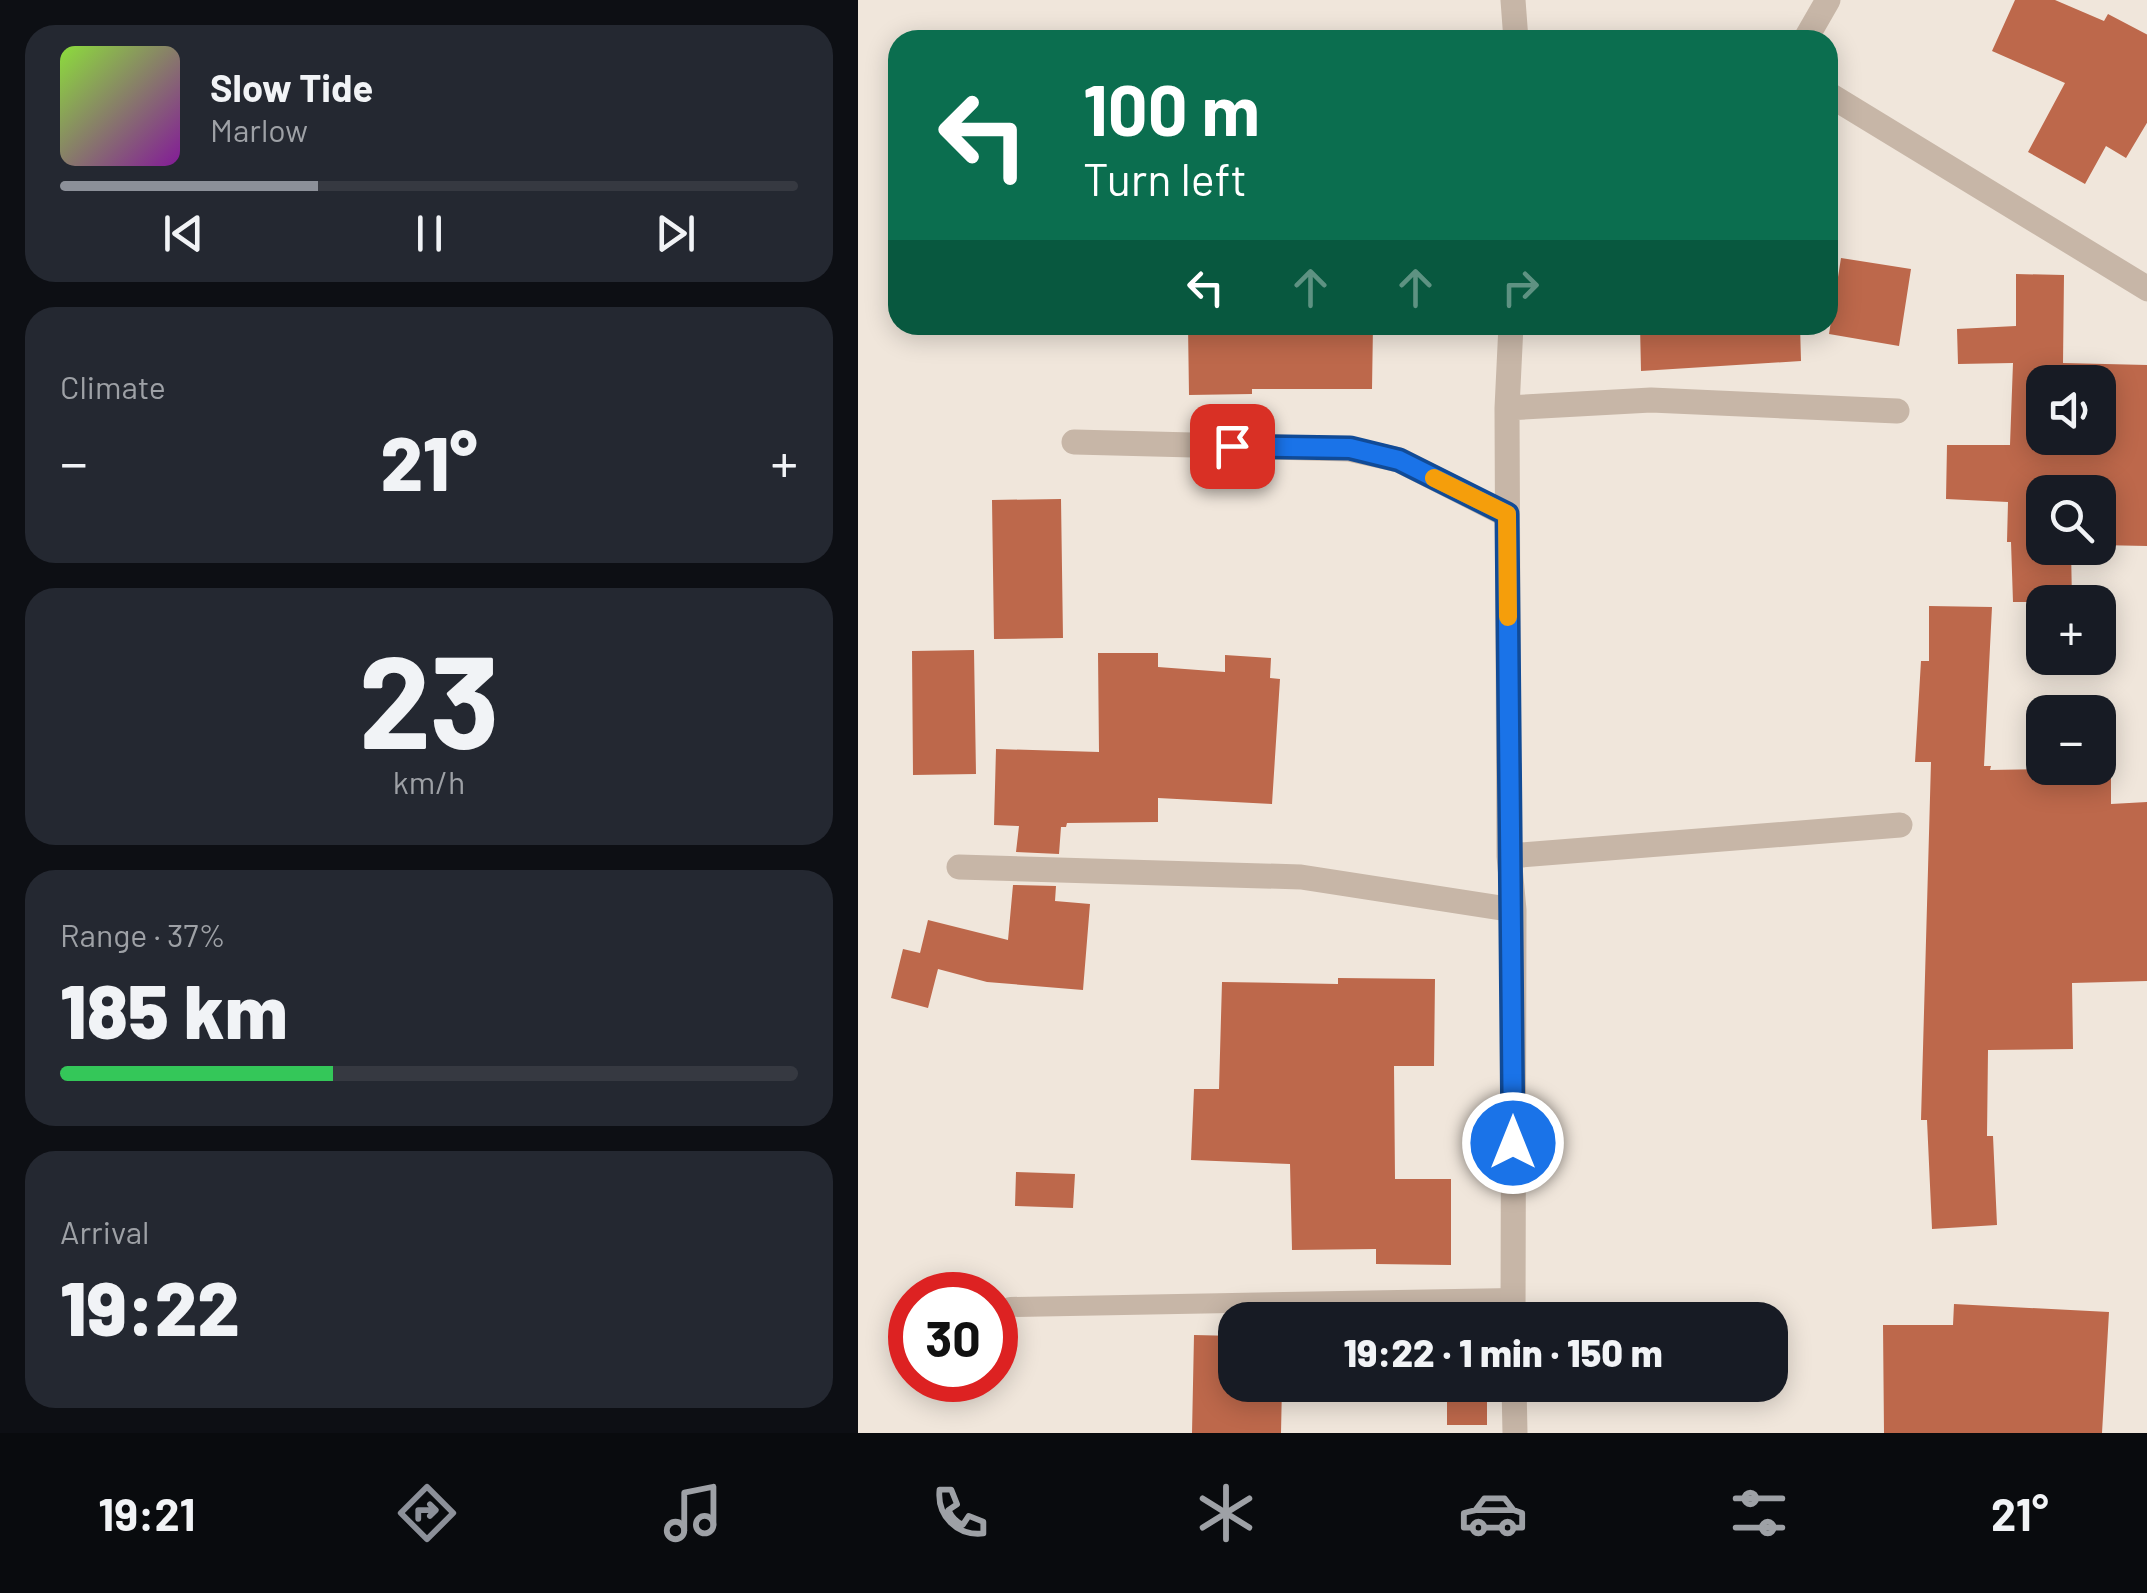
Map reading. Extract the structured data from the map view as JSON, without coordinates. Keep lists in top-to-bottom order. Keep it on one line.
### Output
{"page":{"turn":["100 m","Turn left"],"song":["Slow Tide","Marlow"],"tile":["Climate",["23","km/h"],["Range · 37%","185 km"],["Arrival","19:22"]],"map_buttons":["+","−"],"heat":["−","21°","+"],"limit":"30","trip":"19:22 · 1 min · 150 m","tabs":["19:21","21°"]}}
